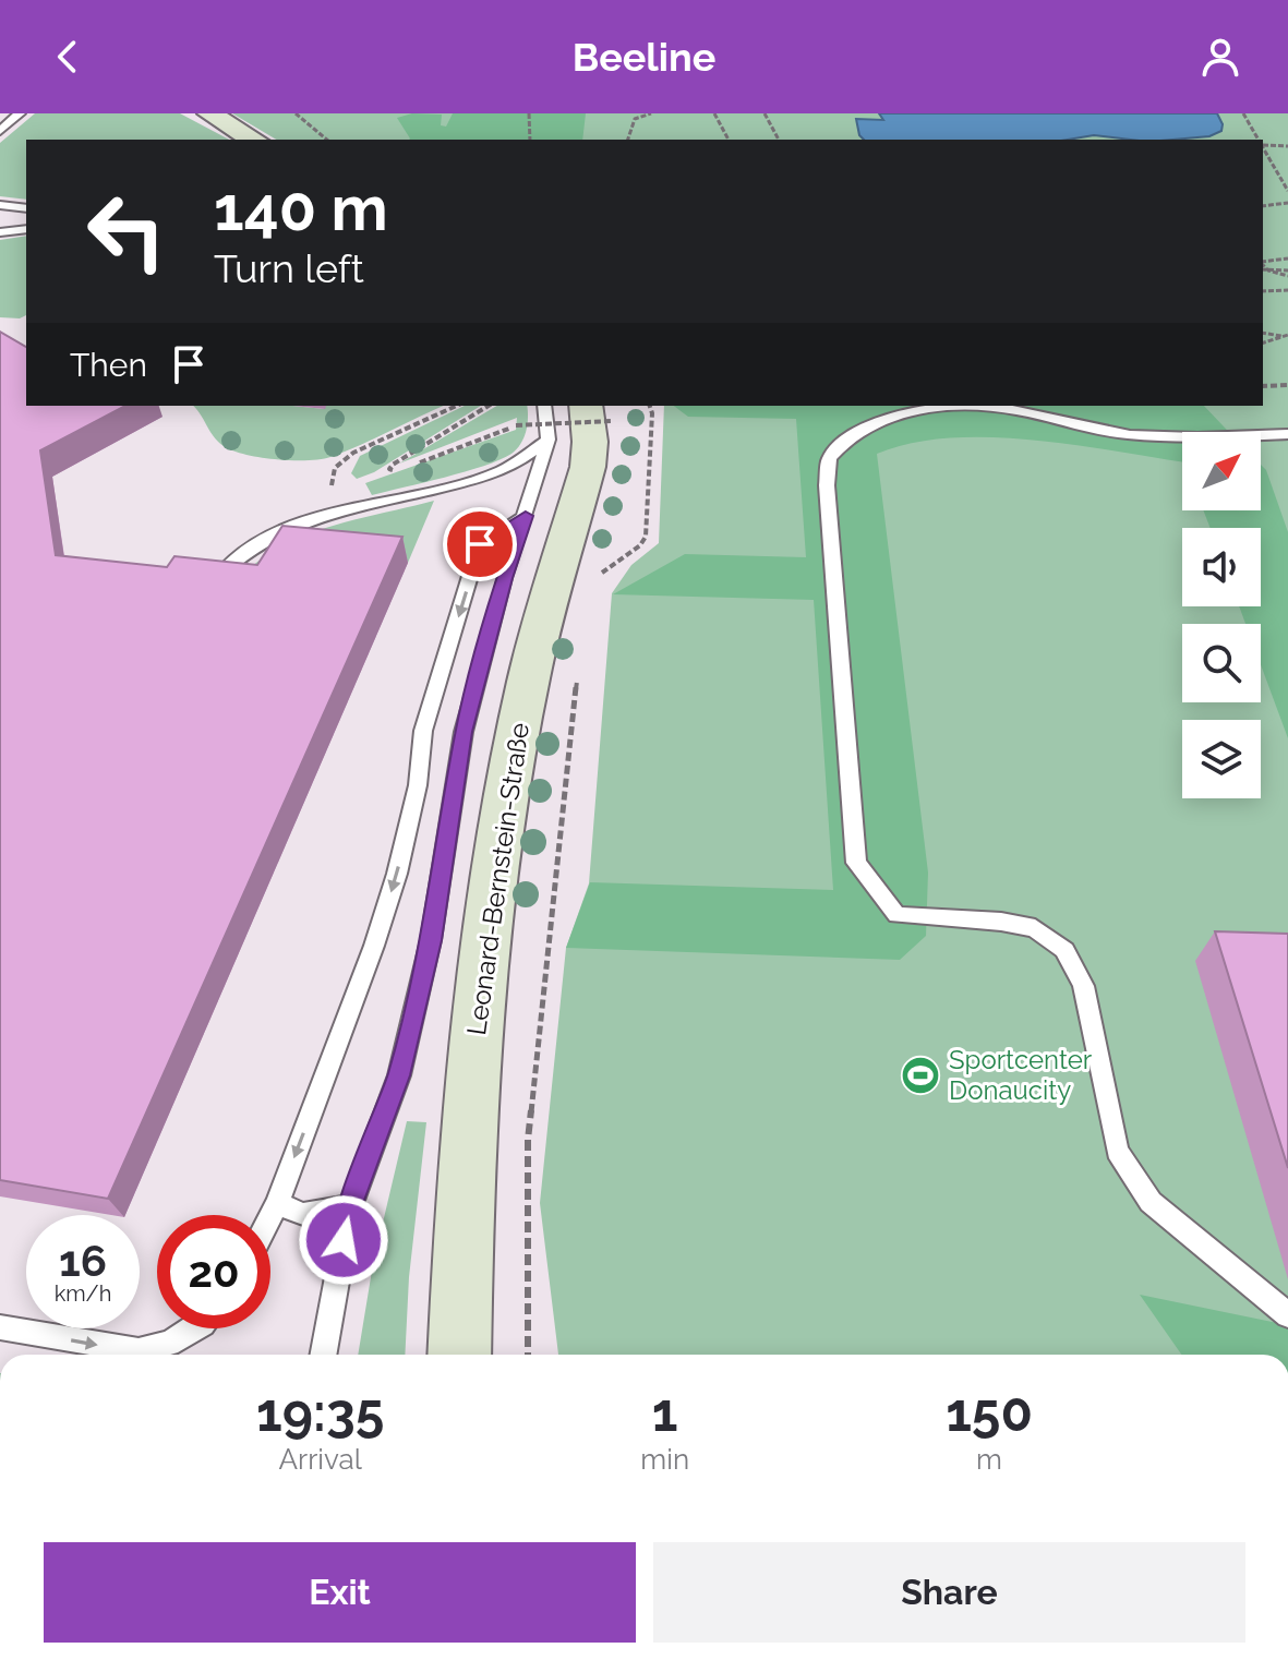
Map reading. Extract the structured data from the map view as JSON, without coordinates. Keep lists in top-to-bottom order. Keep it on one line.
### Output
{"streets":{"main road":["Leonard-Bernstein-Straße"]},"places":{"sports":["Sportcenter Donaucity"]},"north":"top right","page":{"header":"Beeline","turn":["140 m","Turn left"],"then":"Then","speed":"16 km/h","limit":"20","eta":["19:35","Arrival","1","min","150","m"],"buttons":["Exit","Share"]}}
